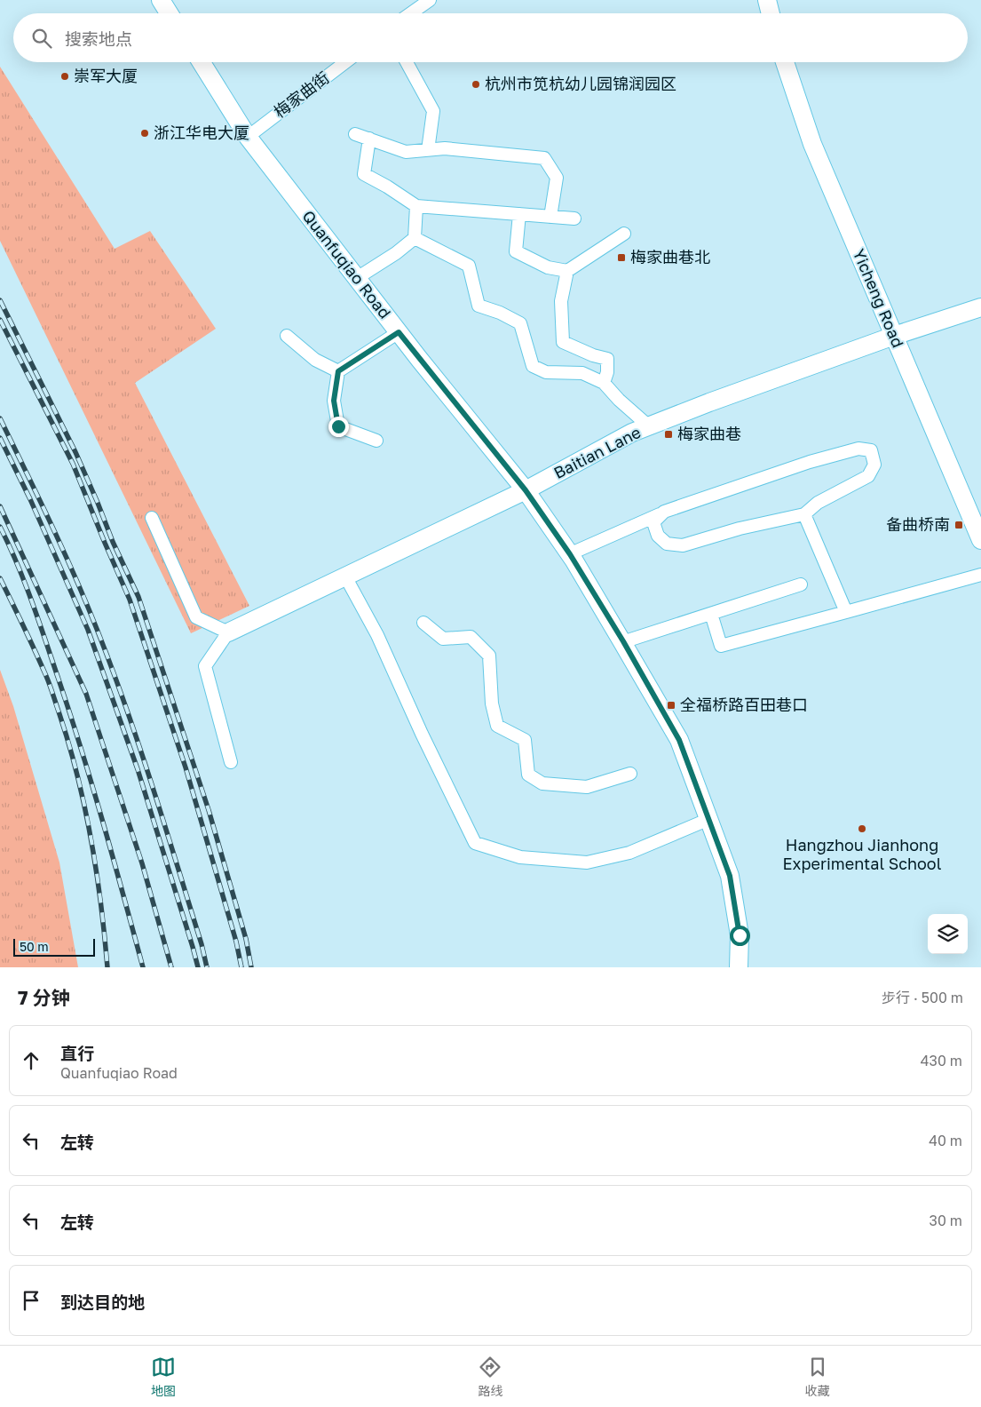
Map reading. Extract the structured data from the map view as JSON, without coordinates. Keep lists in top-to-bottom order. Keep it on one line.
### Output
{"streets":{"street":["梅家曲街","Quanfuqiao Road","Yicheng Road","Baitian Lane"]},"crossings":[["梅家曲街","Quanfuqiao Road"],["Quanfuqiao Road","Baitian Lane"],["Yicheng Road","Baitian Lane"]],"places":{"other":["崇军大厦","杭州市笕杭幼儿园锦润园区","浙江华电大厦","Hangzhou Jianhong Experimental School"],"transit":["梅家曲巷北","梅家曲巷","备曲桥南","全福桥路百田巷口"]},"scale_bar":"50 m","page":{"search":"搜索地点","scale":"50 m","heading":["7 分钟","步行 · 500 m"],"list":[["直行","Quanfuqiao Road","430 m"],["左转","40 m"],["左转","30 m"],"到达目的地"],"nav":["地图","路线","收藏"]}}
